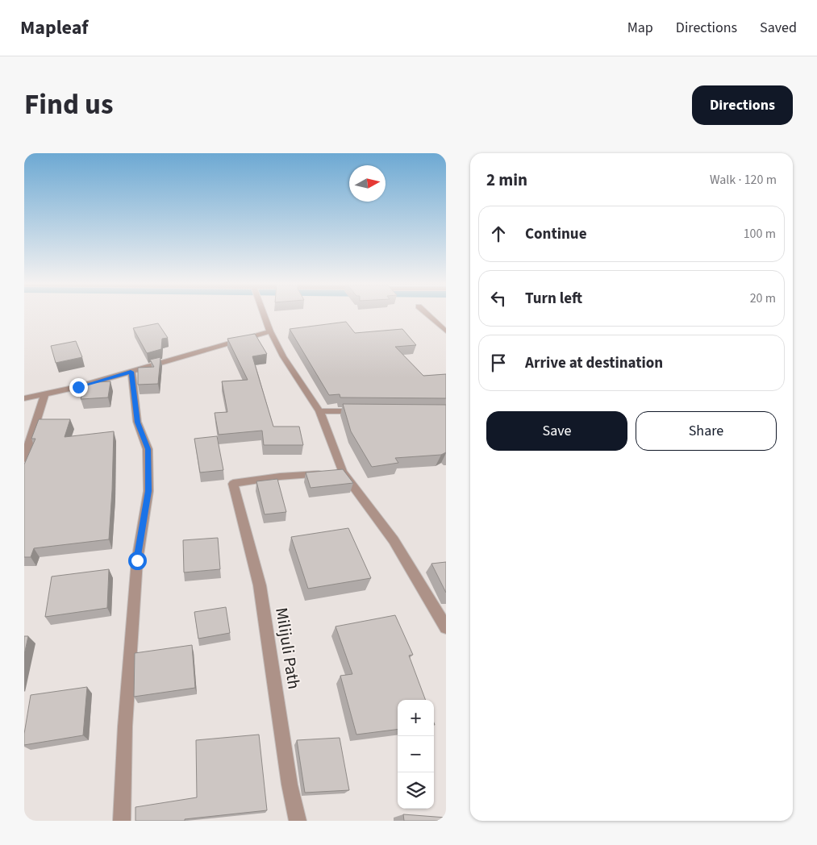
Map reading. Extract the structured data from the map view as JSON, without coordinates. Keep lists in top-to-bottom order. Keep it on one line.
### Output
{"streets":{"street":["Milijuli Path"]},"north":"right","page":{"header":"Mapleaf","nav":["Map","Directions","Saved"],"title":"Find us","buttons":["Directions",["Save","Share"]],"heading":["2 min","Walk · 120 m"],"list":[["Continue","100 m"],["Turn left","20 m"],"Arrive at destination"],"map_buttons":["+","−"]}}
